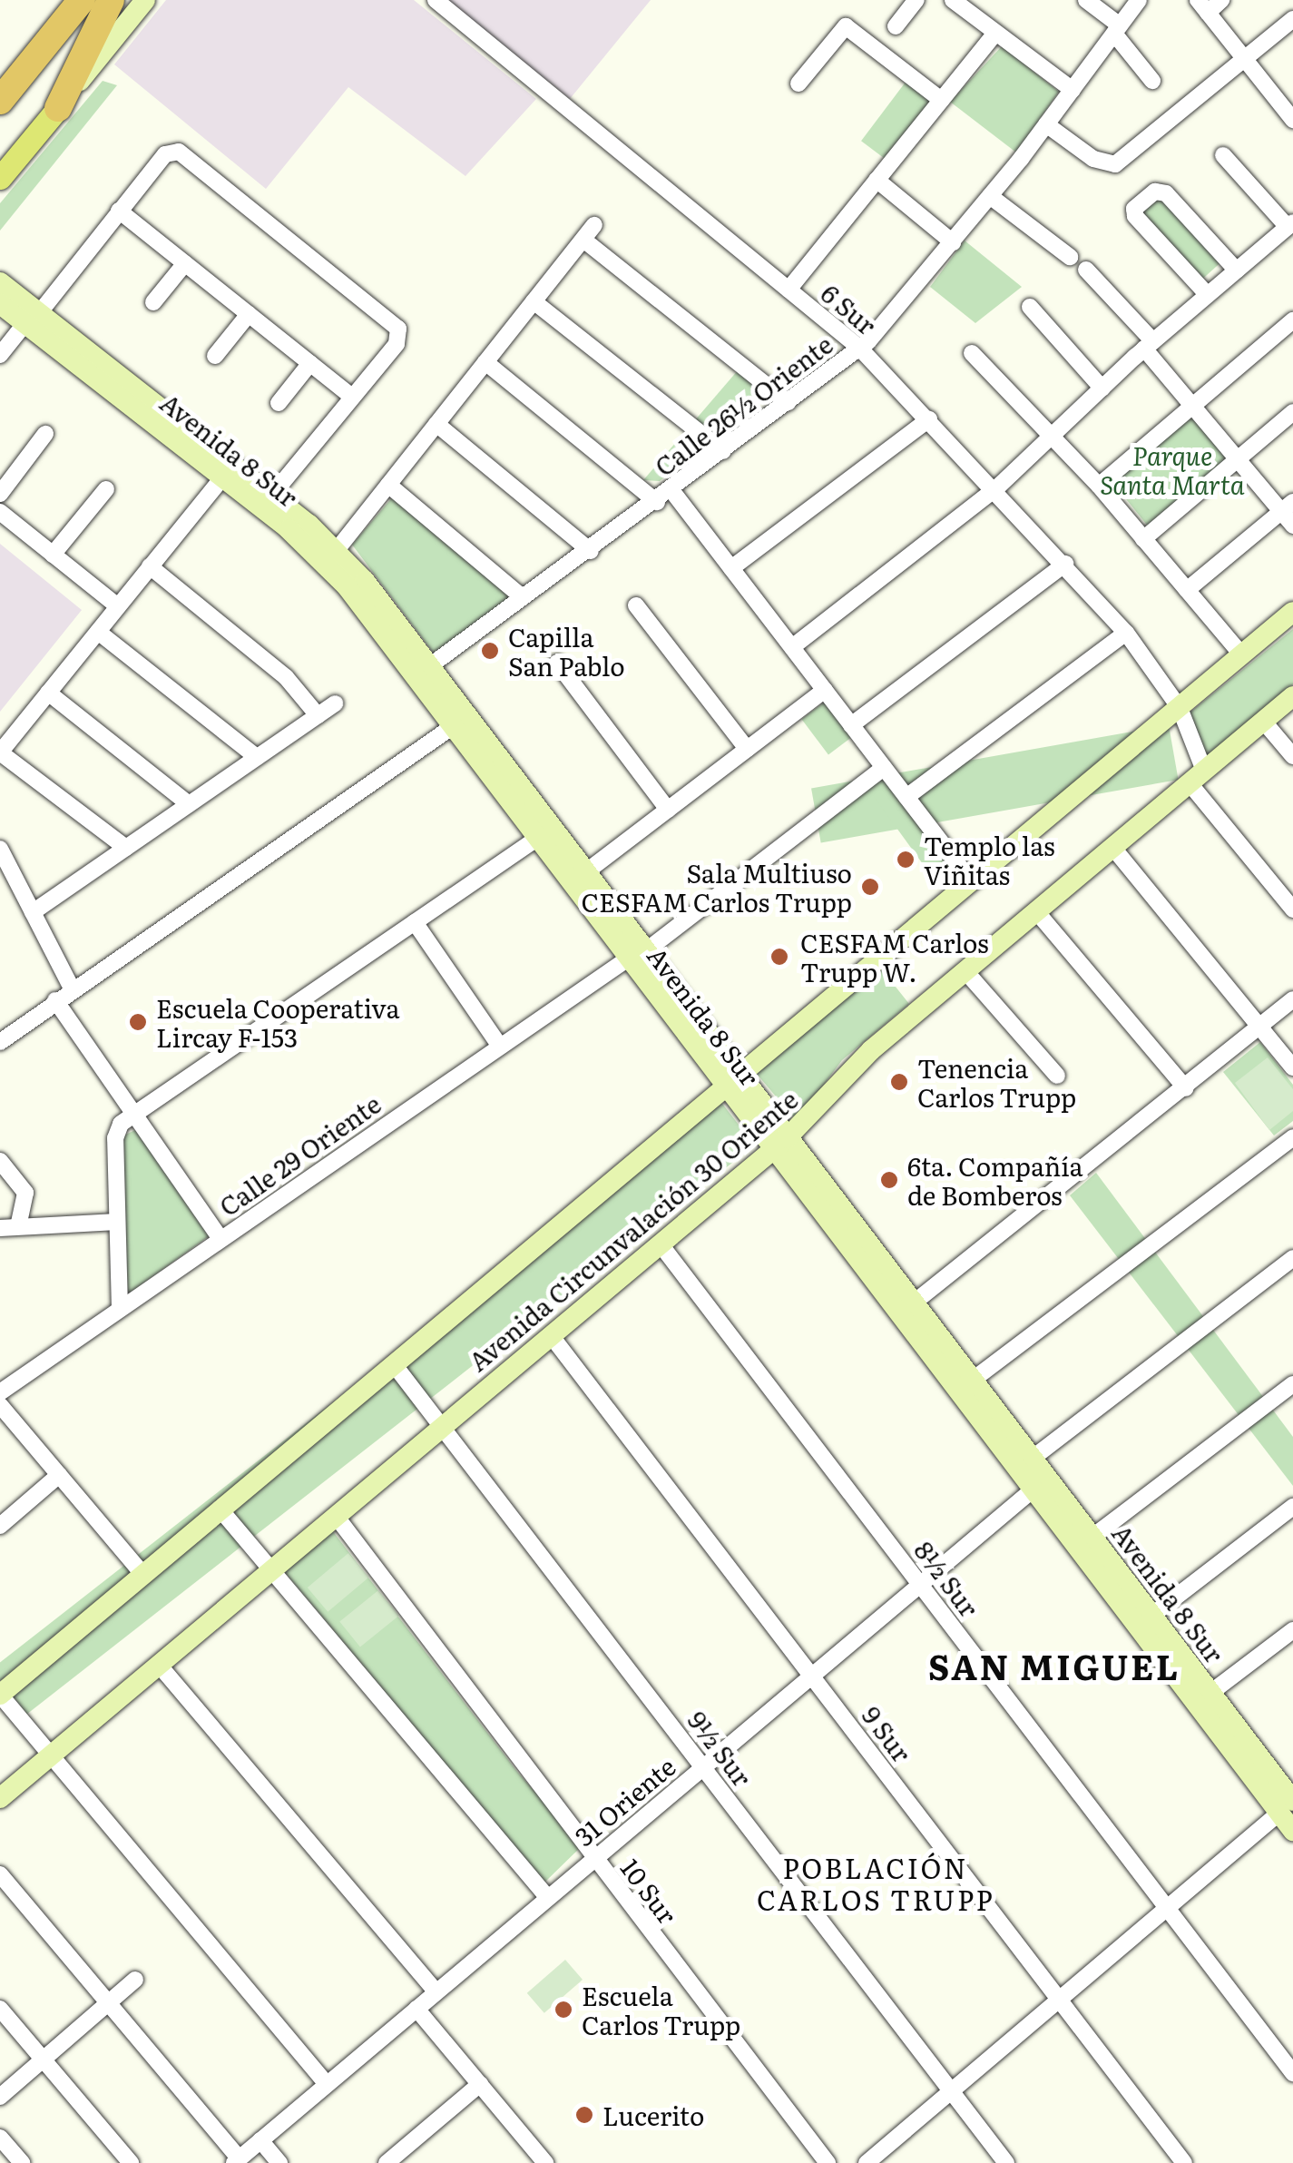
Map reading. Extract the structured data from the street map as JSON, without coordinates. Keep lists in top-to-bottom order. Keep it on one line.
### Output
{"streets":{"street":["6 Sur","Calle 26½ Oriente","Avenida 8 Sur","Calle 29 Oriente","Avenida Circunvalación 30 Oriente","8½ Sur","9 Sur","9½ Sur","31 Oriente","10 Sur"]},"crossings":[["6 Sur","Calle 26½ Oriente"],["6 Sur","Avenida Circunvalación 30 Oriente"],["Calle 26½ Oriente","Avenida 8 Sur"],["Avenida 8 Sur","Calle 29 Oriente"],["Avenida 8 Sur","Avenida Circunvalación 30 Oriente"],["Avenida 8 Sur","31 Oriente"],["Avenida Circunvalación 30 Oriente","8½ Sur"],["Avenida Circunvalación 30 Oriente","9 Sur"],["Avenida Circunvalación 30 Oriente","9½ Sur"],["Avenida Circunvalación 30 Oriente","10 Sur"],["8½ Sur","31 Oriente"],["9 Sur","31 Oriente"],["9½ Sur","31 Oriente"],["31 Oriente","10 Sur"]],"districts":["SAN MIGUEL","POBLACIÓN CARLOS TRUPP"],"parks":["Parque Santa Marta"],"places":["Capilla San Pablo","Templo las Viñitas","Sala Multiuso CESFAM Carlos Trupp","CESFAM Carlos Trupp W.","Escuela Cooperativa Lircay F-153","Tenencia Carlos Trupp","6ta. Compañía de Bomberos","Escuela Carlos Trupp","Lucerito"]}
